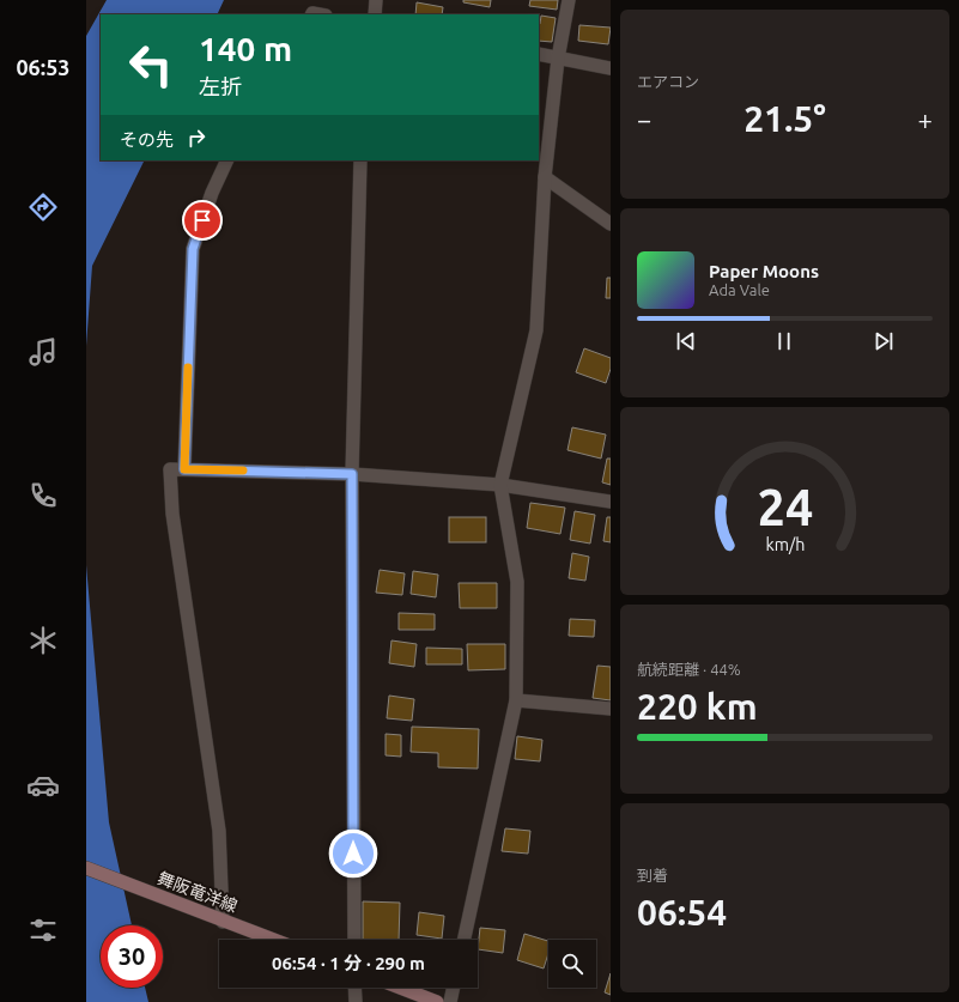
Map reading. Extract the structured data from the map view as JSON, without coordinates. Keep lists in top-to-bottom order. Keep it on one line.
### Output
{"streets":{"main road":["舞阪竜洋線"]},"page":{"tabs":"06:53","tile":["エアコン",["航続距離 · 44%","220 km"],["到着","06:54"]],"turn":["140 m","左折"],"heat":["−","21.5°","+"],"then":"その先","song":["Paper Moons","Ada Vale"],"limit":"30","trip":"06:54 · 1 分 · 290 m","gauge":["24","km/h"]}}
